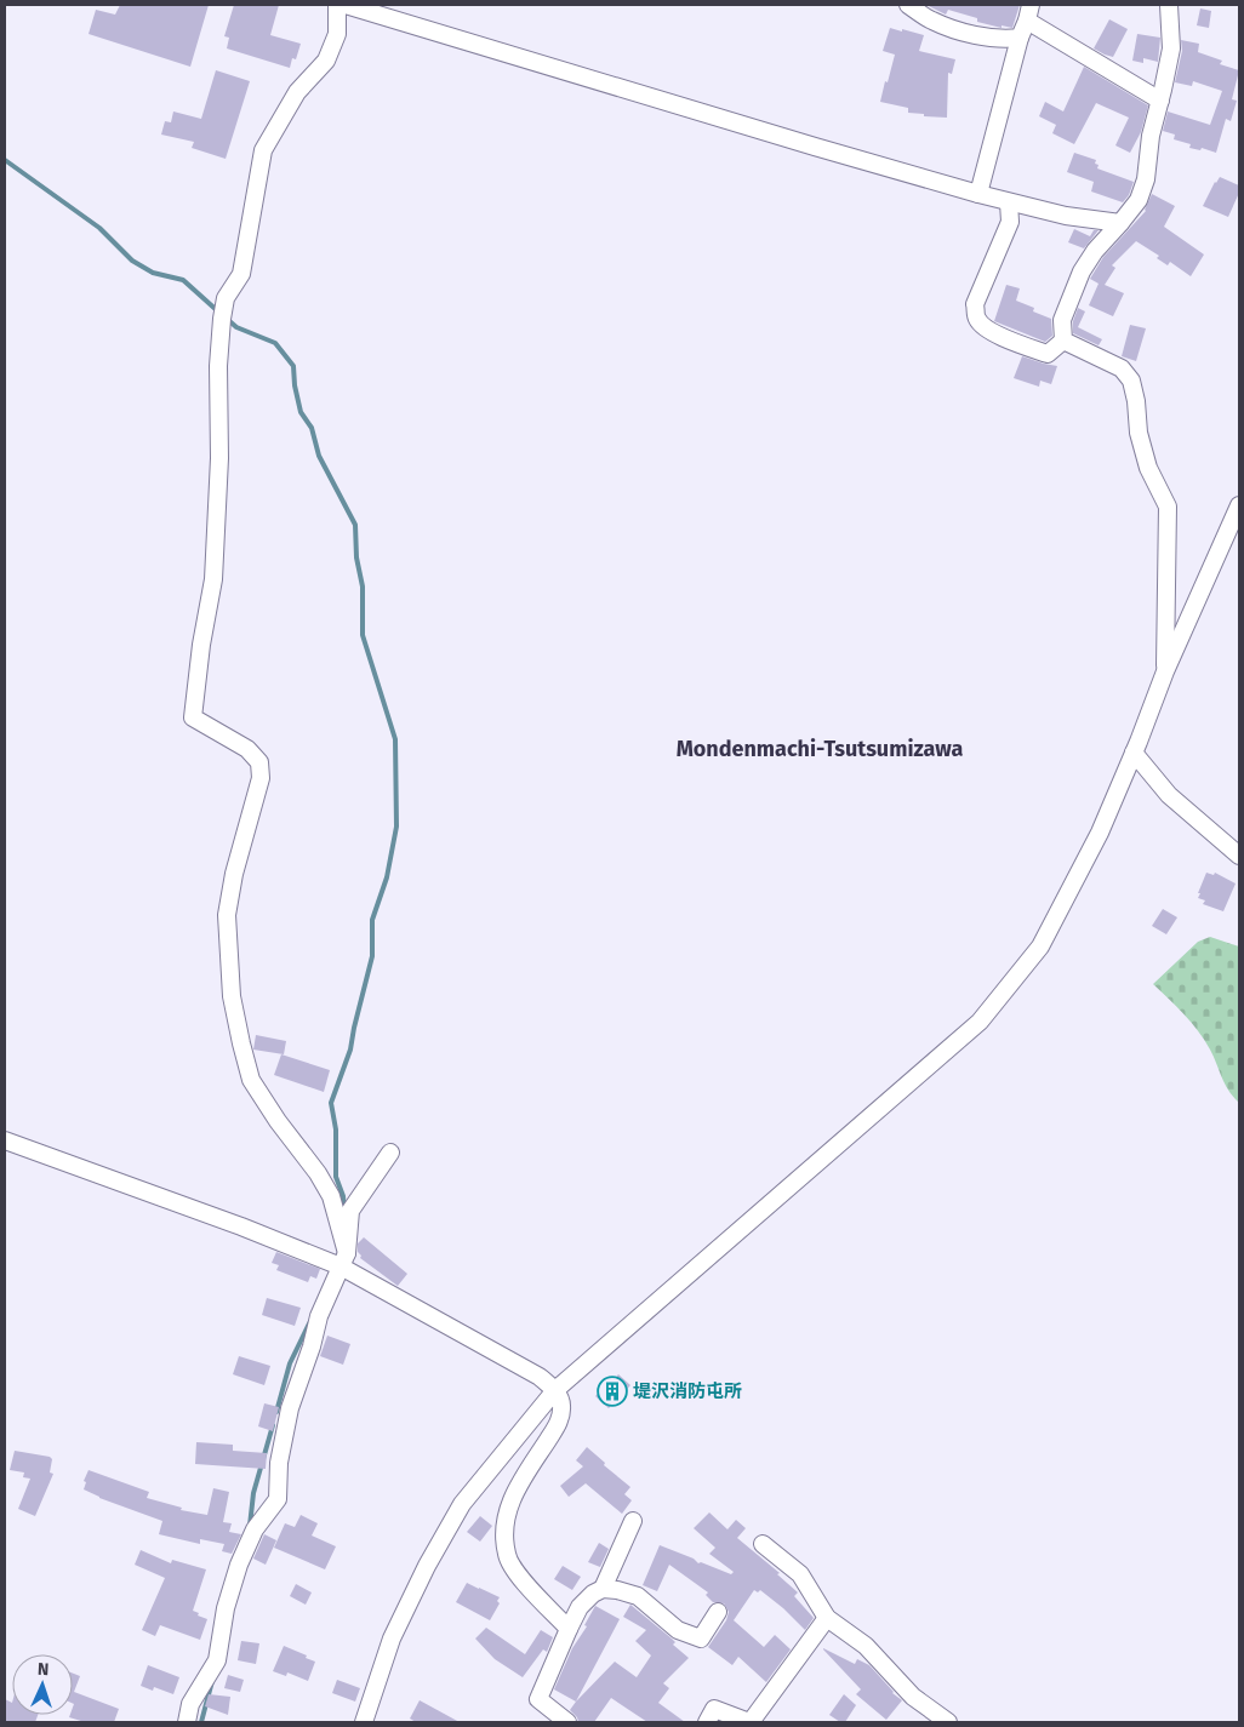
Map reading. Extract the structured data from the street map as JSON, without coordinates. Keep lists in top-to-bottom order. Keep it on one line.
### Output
{"districts":["Mondenmachi-Tsutsumizawa"],"places":{"building":["堤沢消防屯所"]},"north":"top"}
